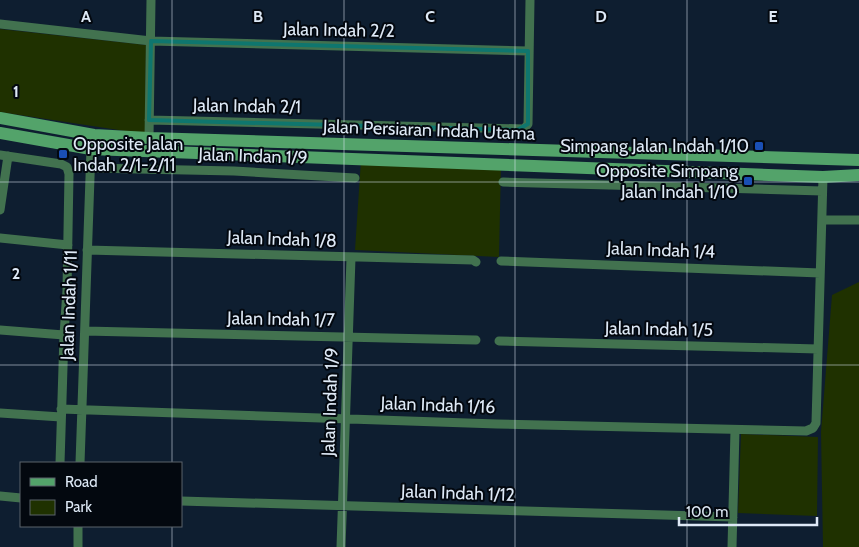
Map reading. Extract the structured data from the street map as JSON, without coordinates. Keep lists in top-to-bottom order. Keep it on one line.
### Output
{"streets":{"main road":["Jalan Persiaran Indah Utama"],"street":["Jalan Indah 2/2","Jalan Indah 2/1","Jalan Indan 1/9","Jalan Indah 1/8","Jalan Indah 1/4","Jalan Indah 1/11","Jalan Indah 1/7","Jalan Indah 1/5","Jalan Indah 1/9","Jalan Indah 1/16","Jalan Indah 1/12"]},"crossings":[["Jalan Indah 2/2","Jalan Indah 2/1"],["Jalan Persiaran Indah Utama","Jalan Indah 1/11"],["Jalan Indan 1/9","Jalan Indah 1/11"],["Jalan Indah 1/8","Jalan Indah 1/11"],["Jalan Indah 1/8","Jalan Indah 1/9"],["Jalan Indah 1/11","Jalan Indah 1/7"],["Jalan Indah 1/11","Jalan Indah 1/16"],["Jalan Indah 1/7","Jalan Indah 1/9"],["Jalan Indah 1/5","Jalan Indah 1/16"],["Jalan Indah 1/9","Jalan Indah 1/16"],["Jalan Indah 1/9","Jalan Indah 1/12"]],"places":{"transit":["Simpang Jalan Indah 1/10","Opposite Jalan Indah 2/1-2/11","Opposite Simpang Jalan Indah 1/10"]},"legend":["Road","Park"],"scale_bar":"100 m","grid":{"columns":["A","B","C","D","E"],"rows":["1","2"]}}
